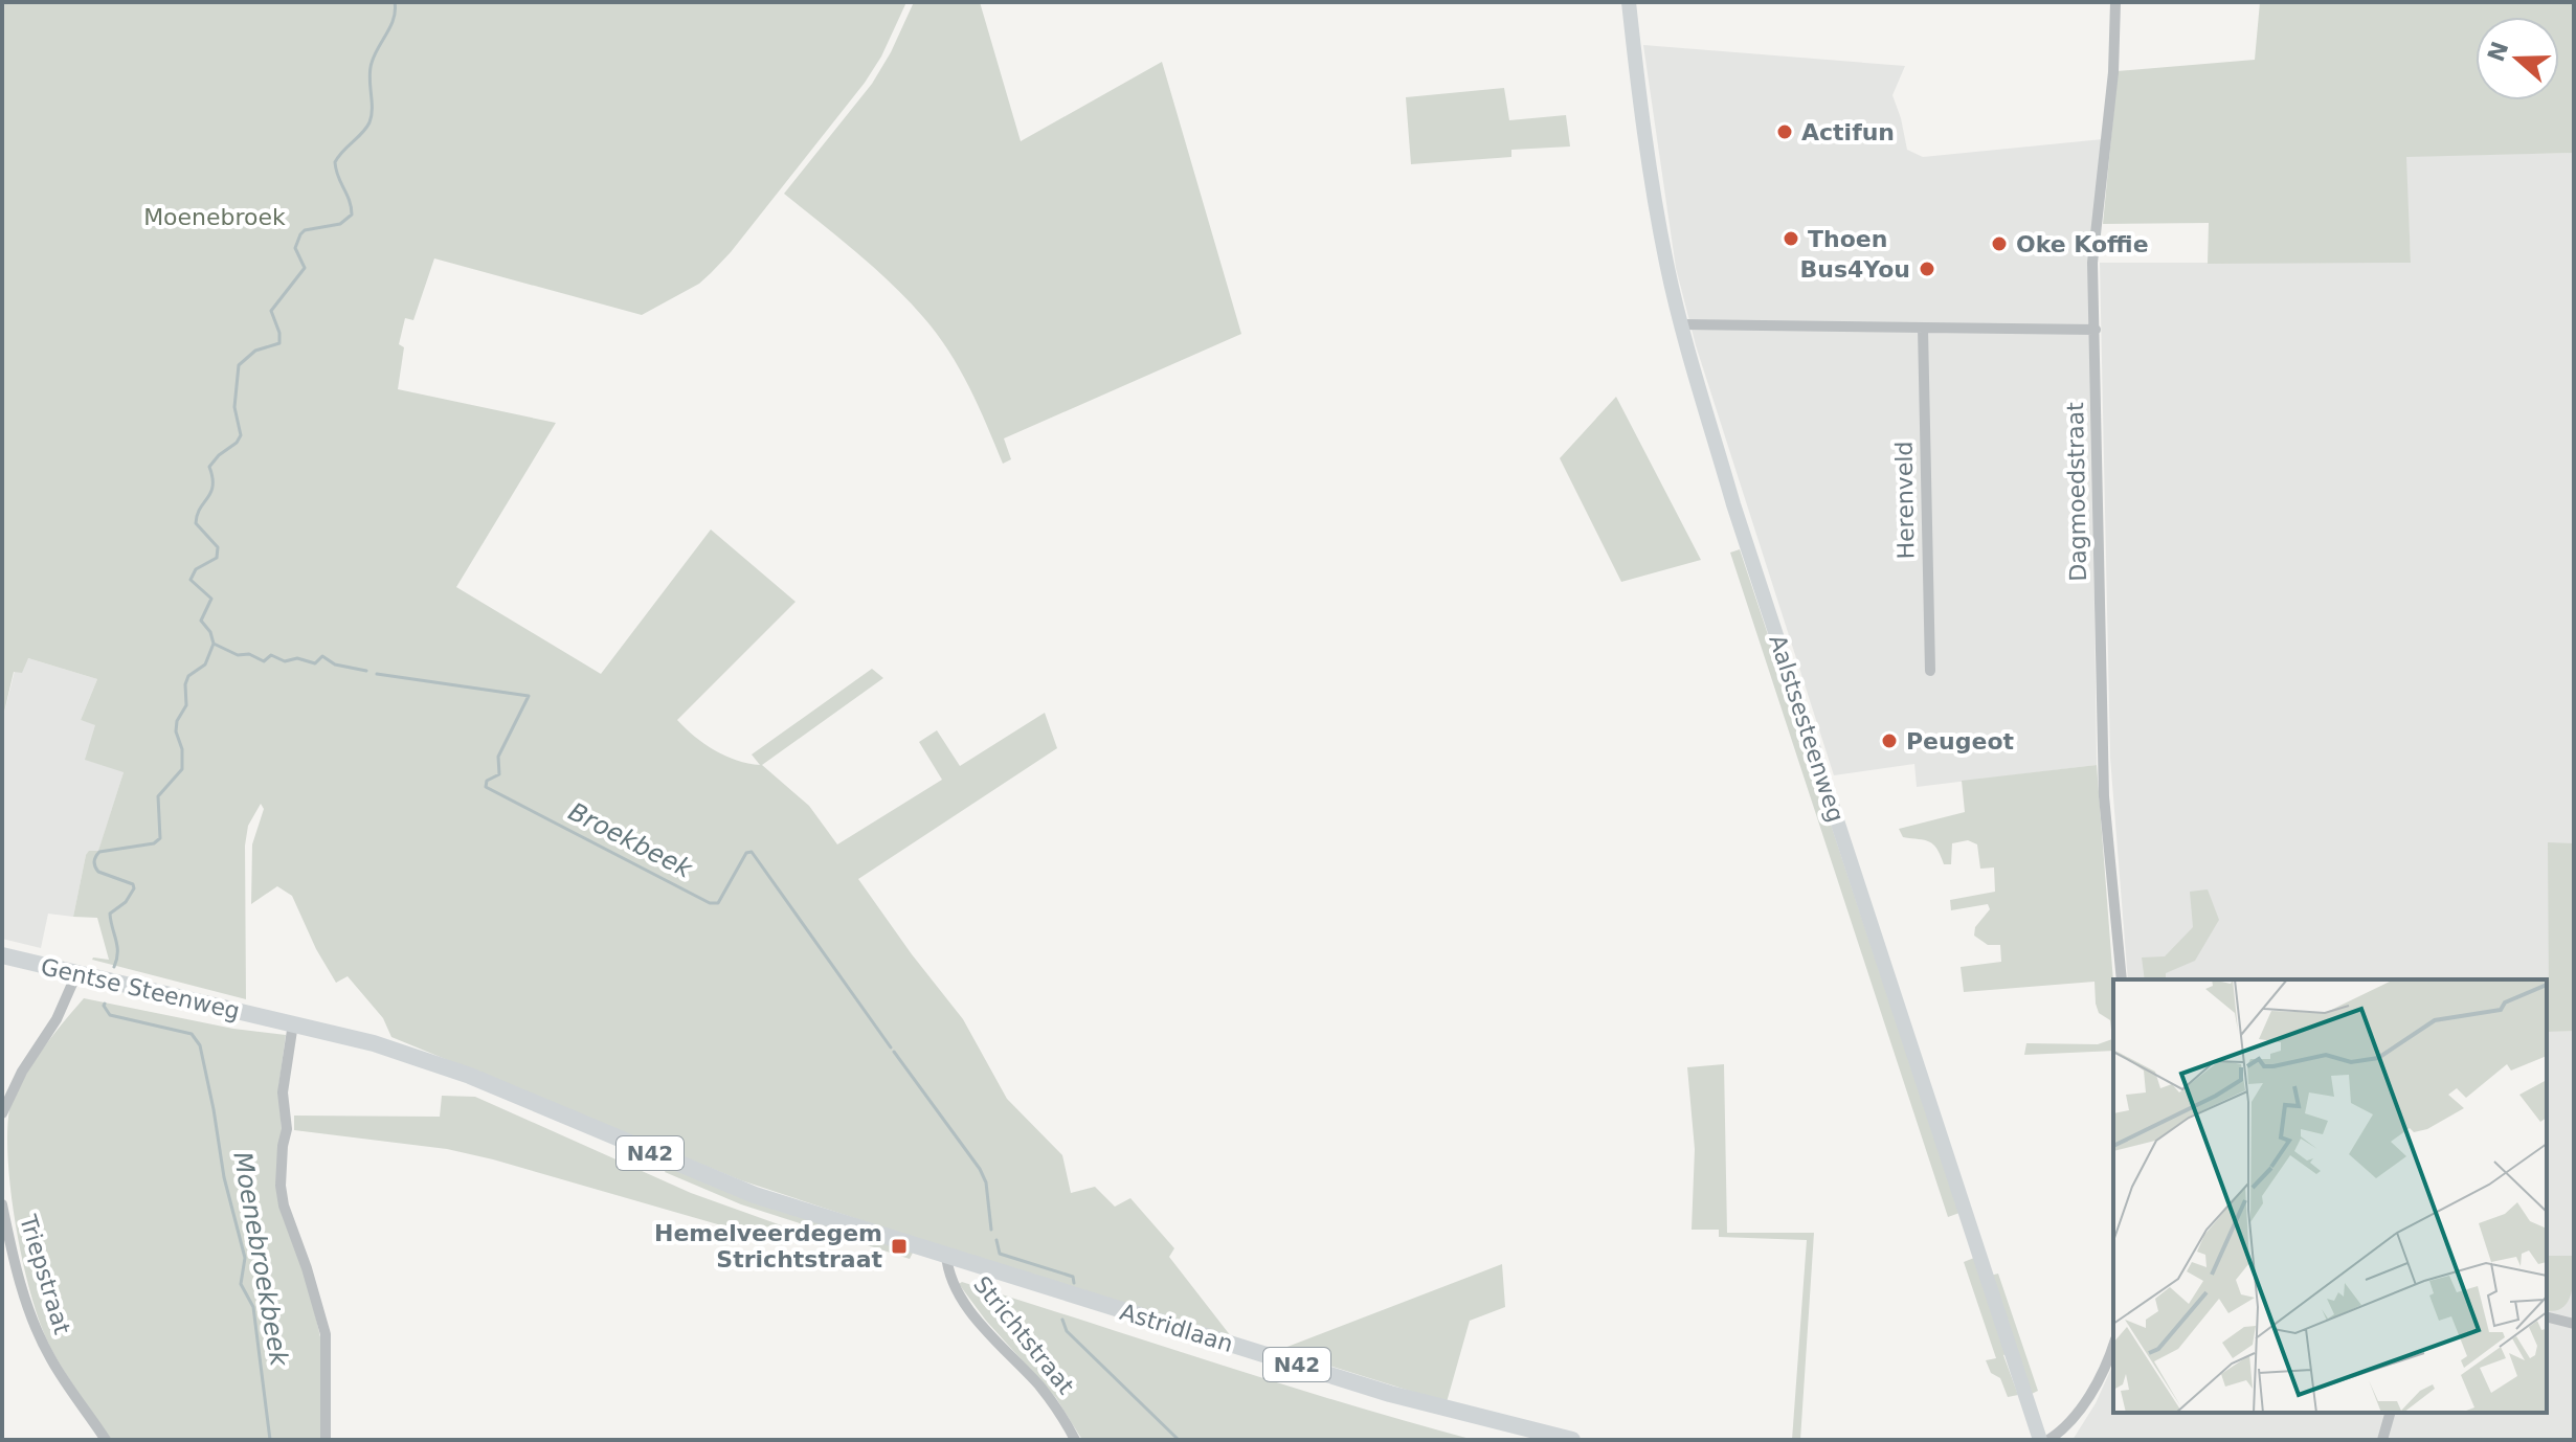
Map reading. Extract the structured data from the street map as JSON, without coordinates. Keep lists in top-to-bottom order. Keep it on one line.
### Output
{"streets":{"main road":["Aalstsesteenweg","Gentse Steenweg","N42","Astridlaan"],"street":["Dagmoedstraat","Herenveld","Triepstraat","Strichtstraat"]},"crossings":[["Gentse Steenweg","N42"],["N42","Astridlaan"],["N42","Strichtstraat"],["Astridlaan","Strichtstraat"]],"water":["Broekbeek","Moenebroekbeek"],"parks":["Moenebroek"],"places":{"other":["Actifun","Thoen","Oke Koffie","Bus4You","Peugeot"],"transit":["Hemelveerdegem Strichtstraat"]},"north":"left"}
